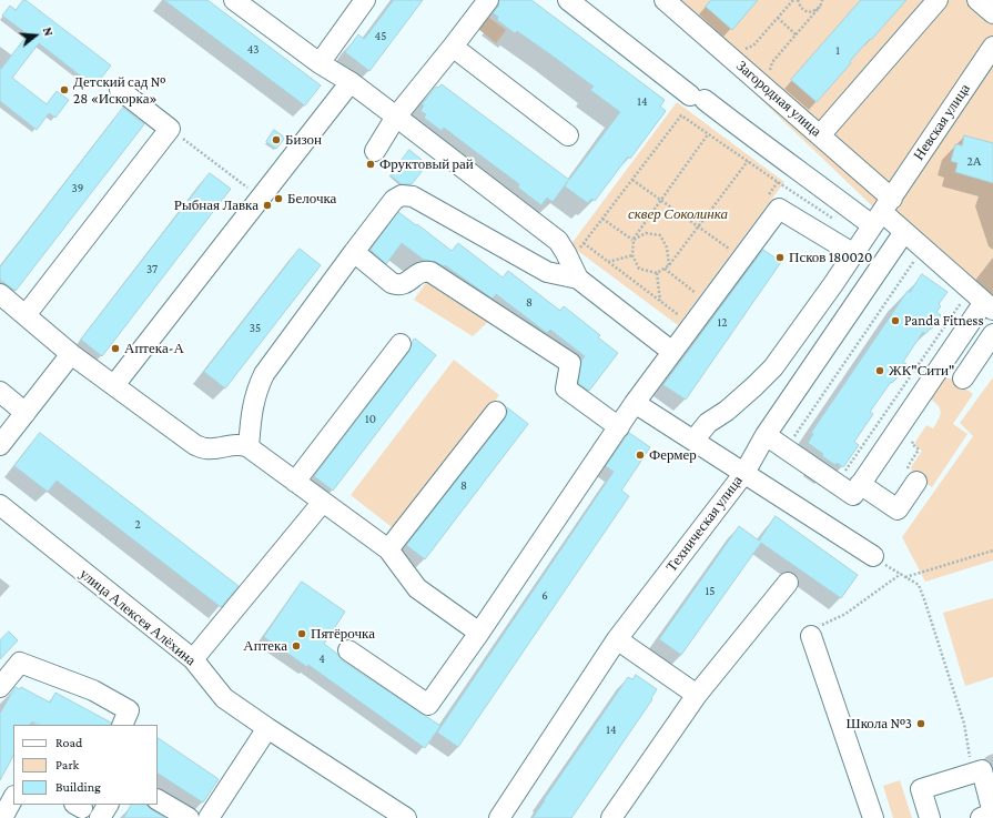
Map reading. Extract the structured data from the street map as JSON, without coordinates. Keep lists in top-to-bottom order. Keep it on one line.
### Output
{"streets":{"street":["Загородная улица","Невская улица","Техническая улица","улица Алексея Алёхина"]},"crossings":[["Загородная улица","Невская улица"]],"parks":["сквер Соколинка"],"places":["Детский сад № 28 «Искорка»","Бизон","Фруктовый рай","Белочка","Рыбная Лавка","Псков 180020","Panda Fitness","Аптека-А","ЖК\"Сити\"","Фермер","Пятёрочка","Аптека","Школа №3"],"house_numbers":["45","43","1","14","2А","39","37","8","12","35","10","8","2","15","6","4","14"],"legend":["Road","Park","Building"],"north":"right"}
